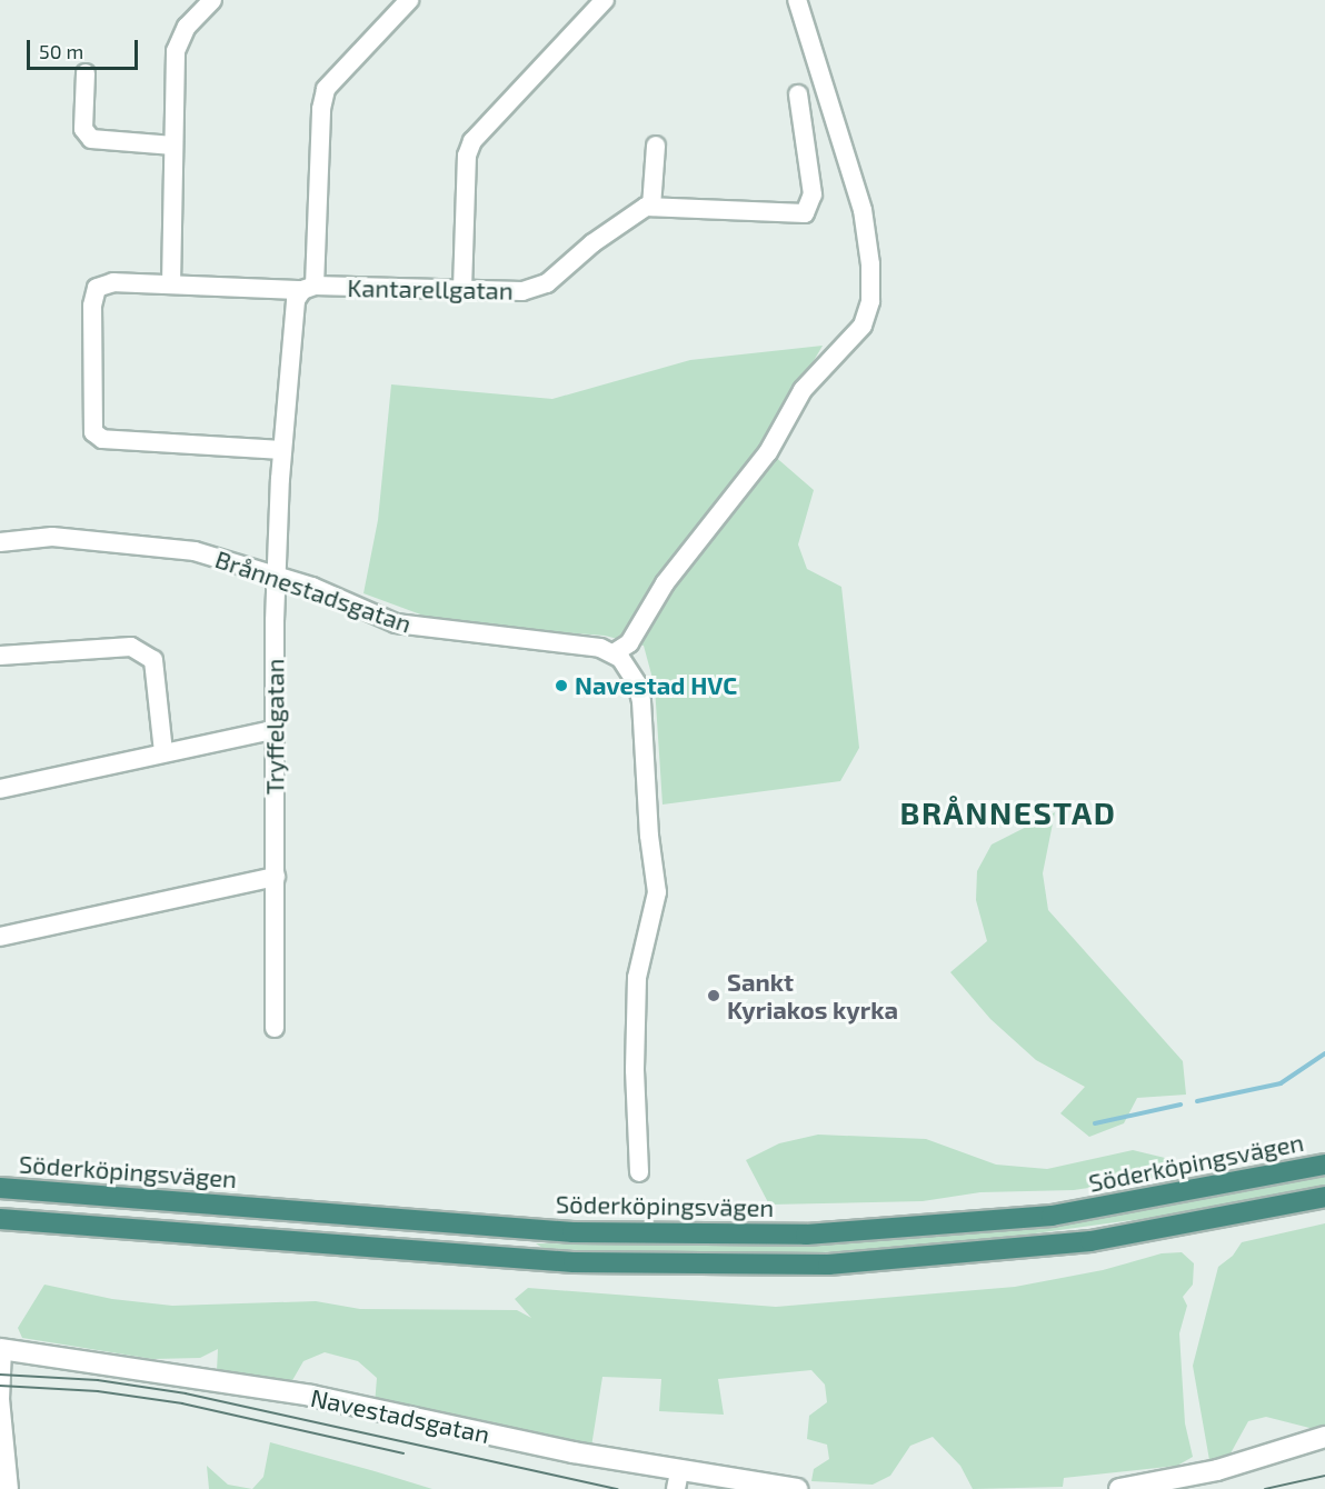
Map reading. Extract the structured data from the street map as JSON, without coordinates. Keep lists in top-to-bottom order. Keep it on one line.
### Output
{"streets":{"highway":["Söderköpingsvägen"],"street":["Kantarellgatan","Brånnestadsgatan","Tryffelgatan","Navestadsgatan"]},"crossings":[["Brånnestadsgatan","Tryffelgatan"]],"districts":["BRÅNNESTAD"],"places":["Navestad HVC","Sankt Kyriakos kyrka"],"scale_bar":"50 m"}
